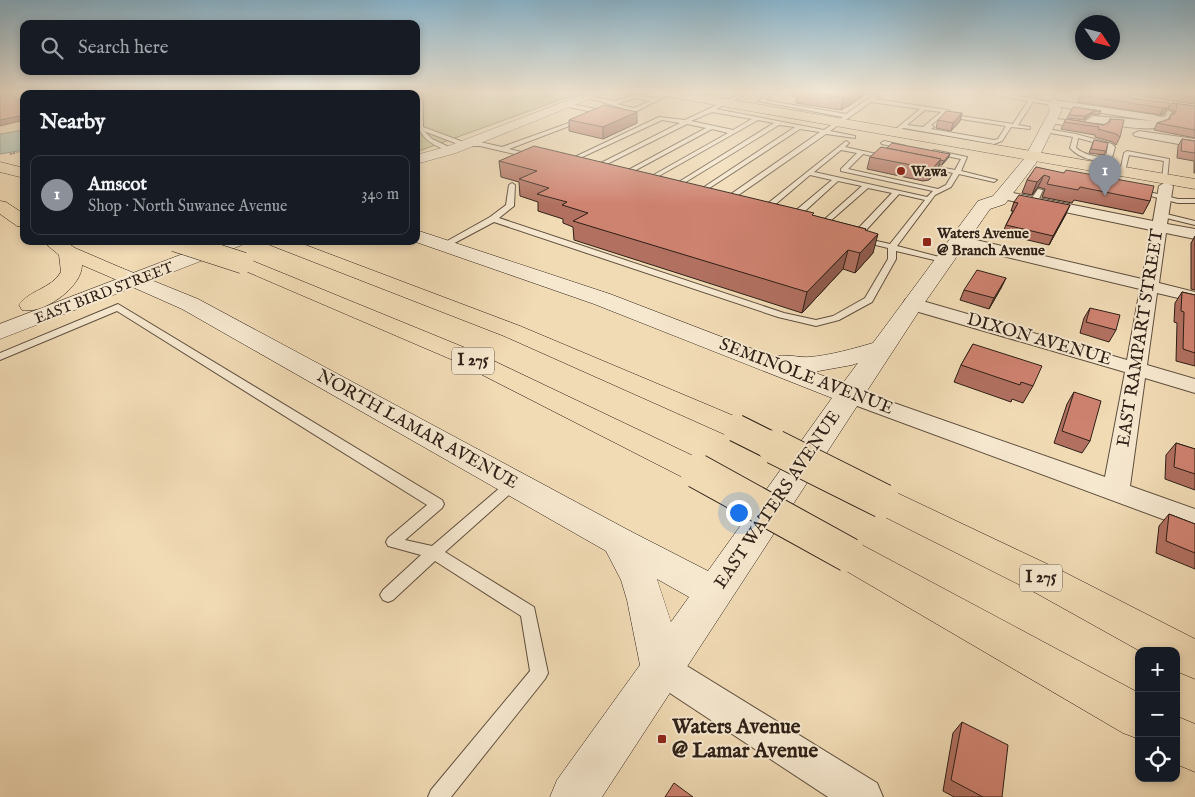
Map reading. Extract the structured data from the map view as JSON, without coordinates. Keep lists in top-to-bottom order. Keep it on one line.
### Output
{"streets":{"main road":["EAST BIRD STREET","I 275","SEMINOLE AVENUE","NORTH LAMAR AVENUE","EAST WATERS AVENUE"],"street":["EAST RAMPART STREET","DIXON AVENUE"]},"crossings":[["EAST BIRD STREET","I 275"],["EAST BIRD STREET","NORTH LAMAR AVENUE"],["EAST RAMPART STREET","DIXON AVENUE"],["EAST RAMPART STREET","SEMINOLE AVENUE"],["DIXON AVENUE","EAST WATERS AVENUE"],["SEMINOLE AVENUE","EAST WATERS AVENUE"],["NORTH LAMAR AVENUE","EAST WATERS AVENUE"]],"places":{"other":["Wawa"],"transit":["Waters Avenue @ Branch Avenue","Waters Avenue @ Lamar Avenue"]},"north":"bottom right","page":{"search":"Search here","heading":"Nearby","pins":"1","list":[{"mark":"1","name":"Amscot","note":"Shop · North Suwanee Avenue","value":"340 m"}],"map_buttons":["+","−"]}}
